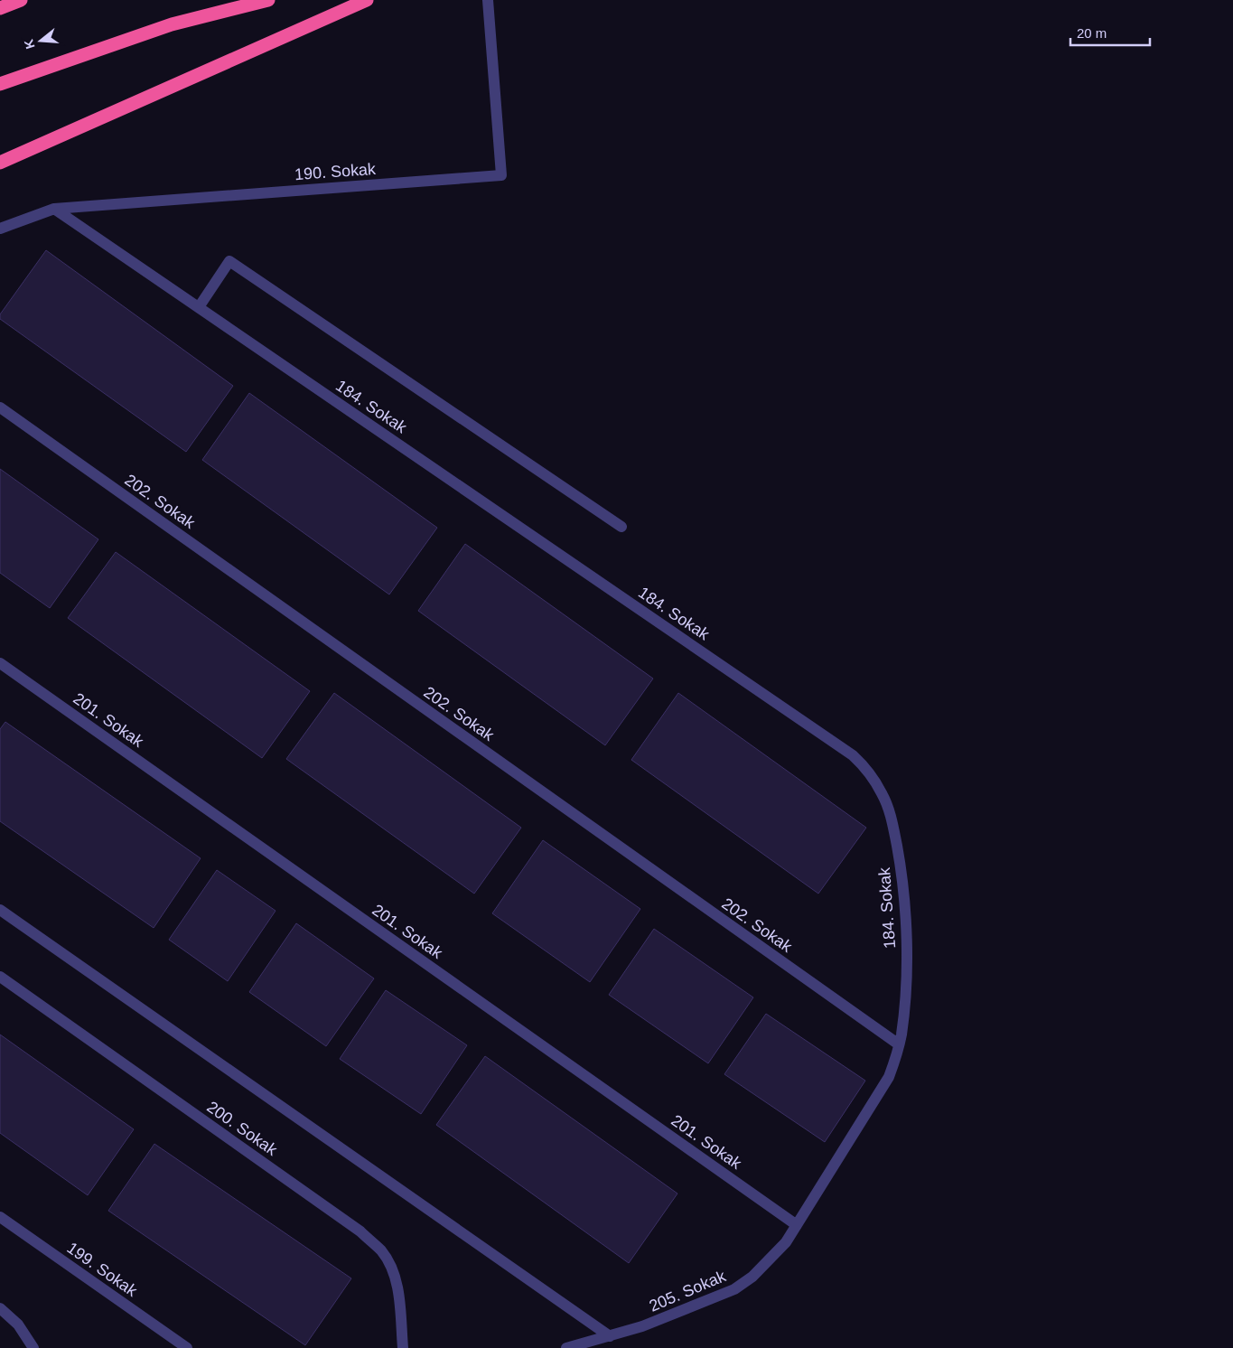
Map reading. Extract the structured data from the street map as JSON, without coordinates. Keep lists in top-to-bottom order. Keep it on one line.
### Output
{"streets":{"street":["190. Sokak","184. Sokak","202. Sokak","201. Sokak","200. Sokak","199. Sokak","205. Sokak"]},"crossings":[["190. Sokak","184. Sokak"],["184. Sokak","202. Sokak"],["184. Sokak","201. Sokak"],["184. Sokak","205. Sokak"],["201. Sokak","205. Sokak"]],"scale_bar":"20 m","north":"left"}
